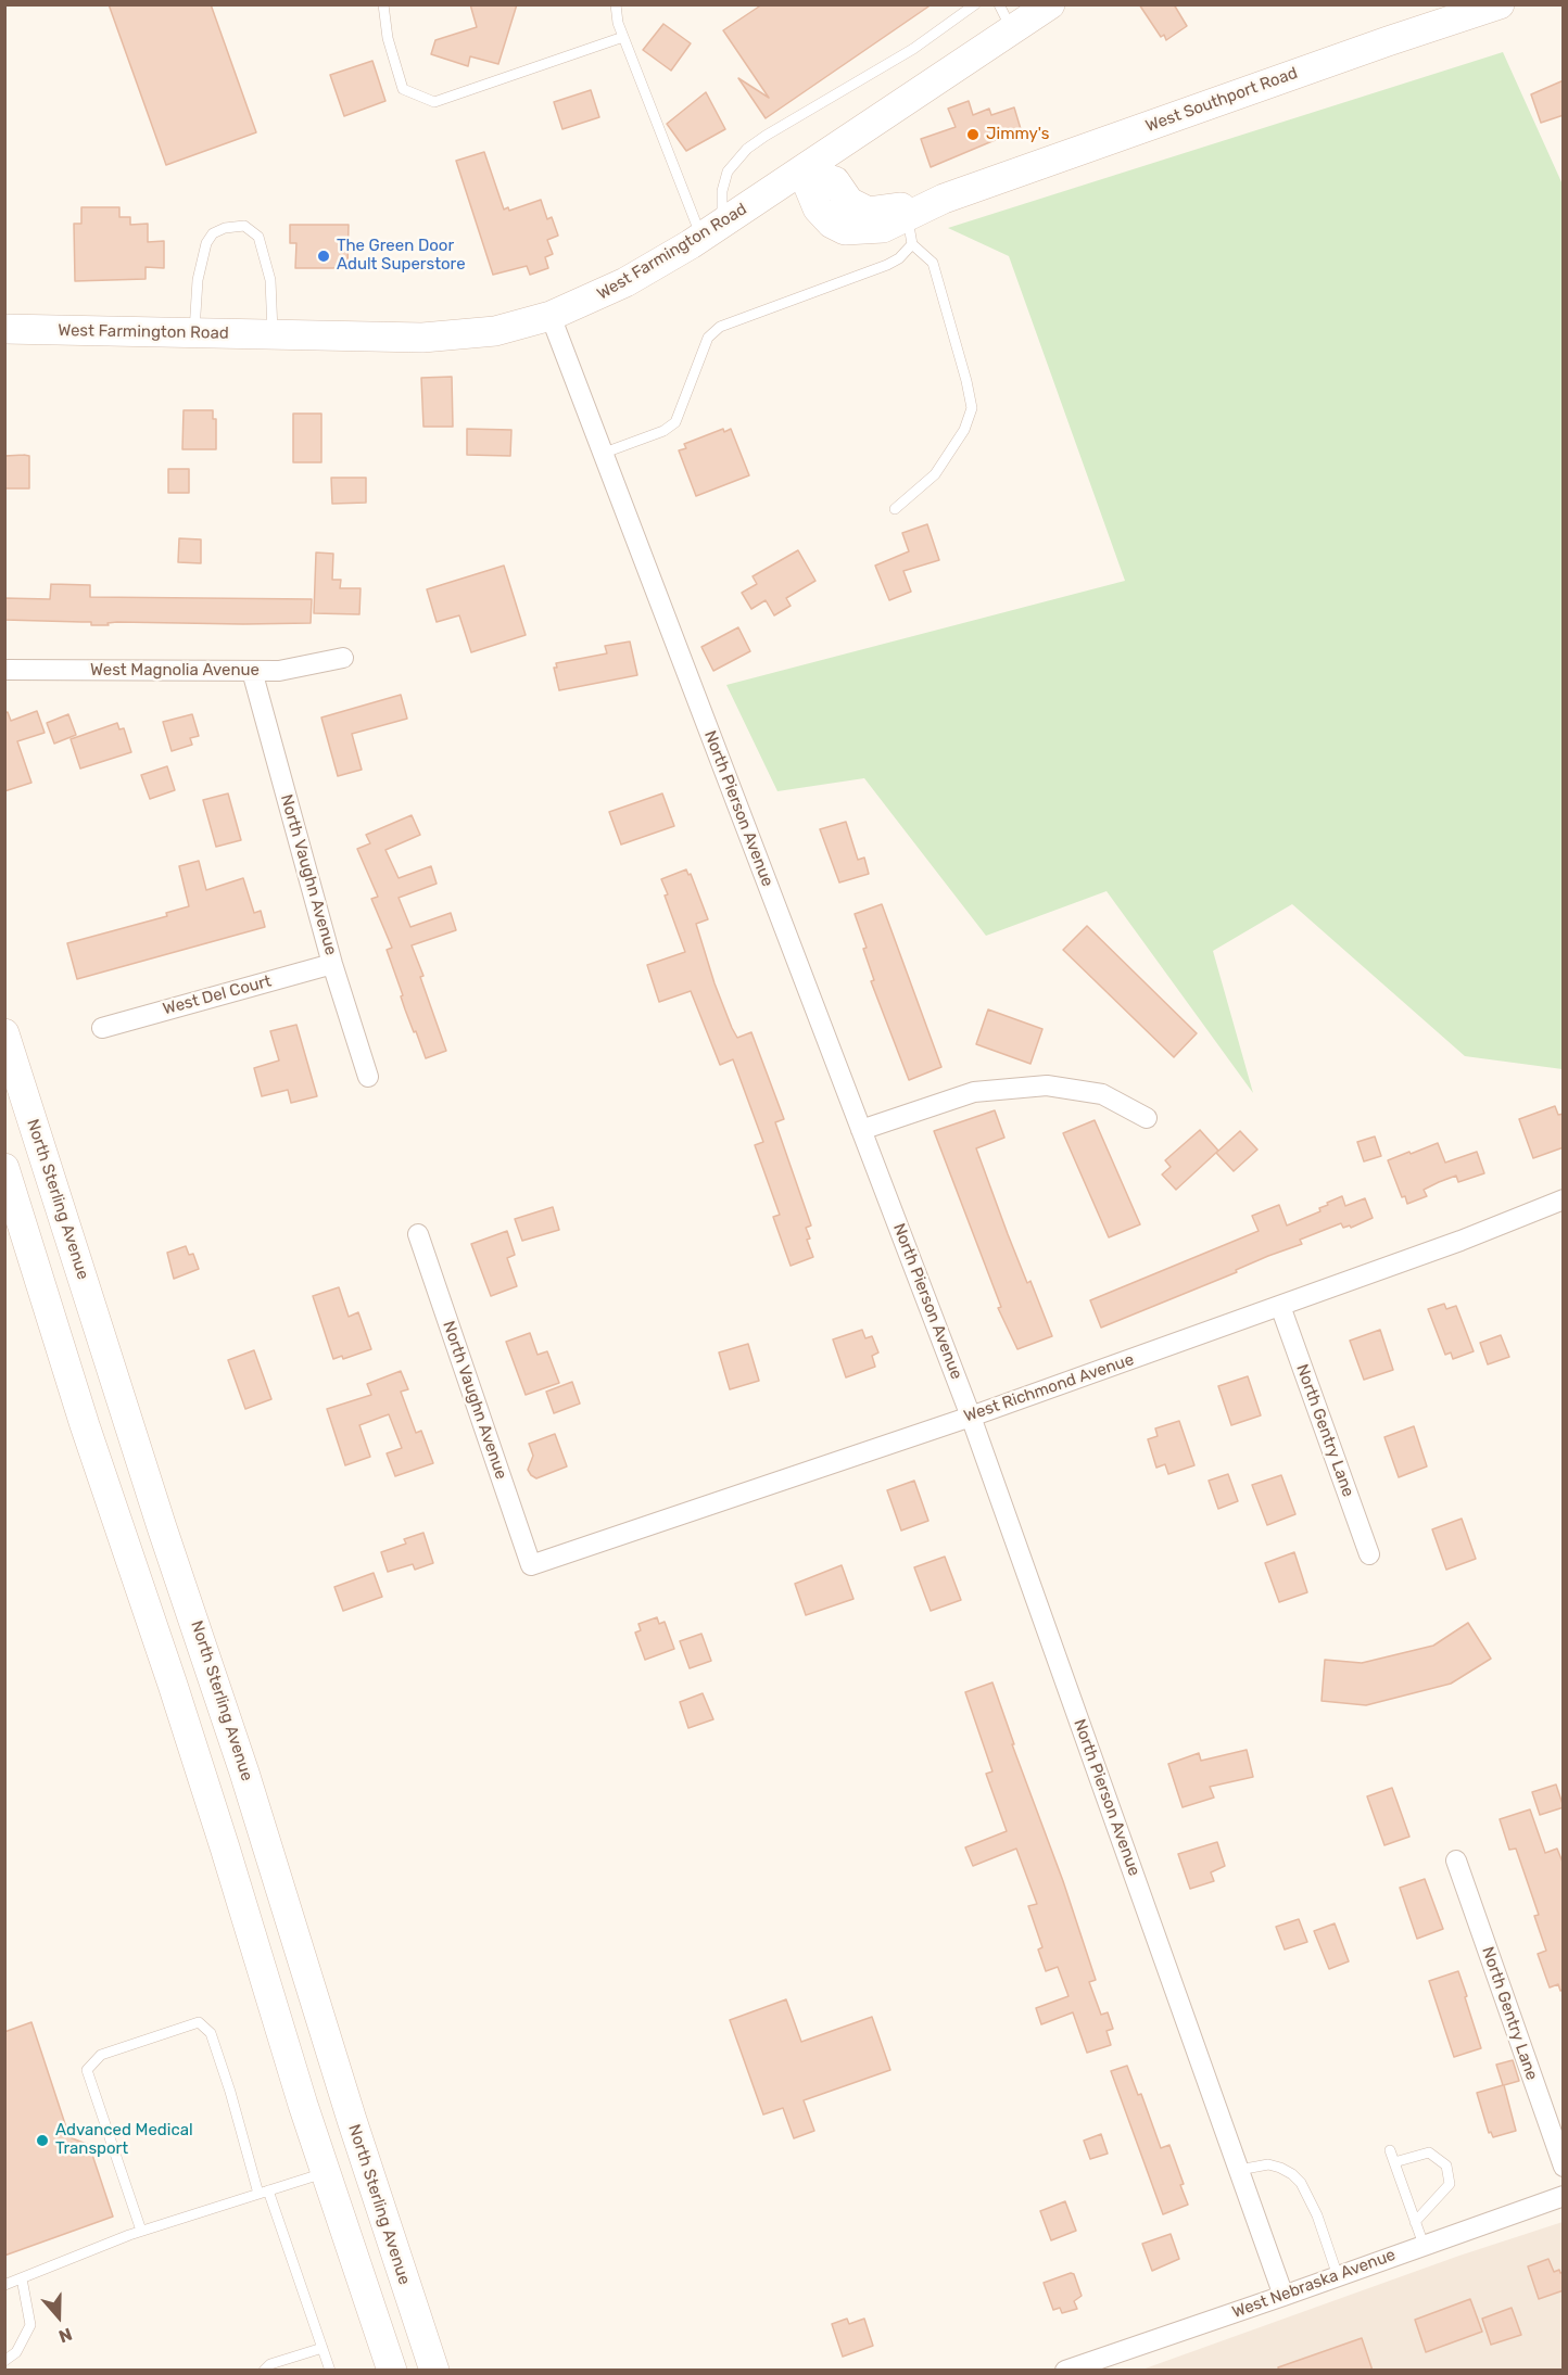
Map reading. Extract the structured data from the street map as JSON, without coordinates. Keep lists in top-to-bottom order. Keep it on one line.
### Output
{"streets":{"main road":["West Southport Road","West Farmington Road","North Sterling Avenue"],"street":["West Magnolia Avenue","North Pierson Avenue","North Vaughn Avenue","West Del Court","West Richmond Avenue","North Gentry Lane","West Nebraska Avenue"]},"crossings":[["West Southport Road","West Farmington Road"],["West Farmington Road","North Pierson Avenue"],["West Magnolia Avenue","North Vaughn Avenue"],["North Pierson Avenue","West Richmond Avenue"],["North Pierson Avenue","West Nebraska Avenue"],["North Vaughn Avenue","West Del Court"],["North Vaughn Avenue","West Richmond Avenue"],["West Richmond Avenue","North Gentry Lane"]],"places":["Jimmy's","The Green Door Adult Superstore","Advanced Medical Transport"],"north":"bottom"}
